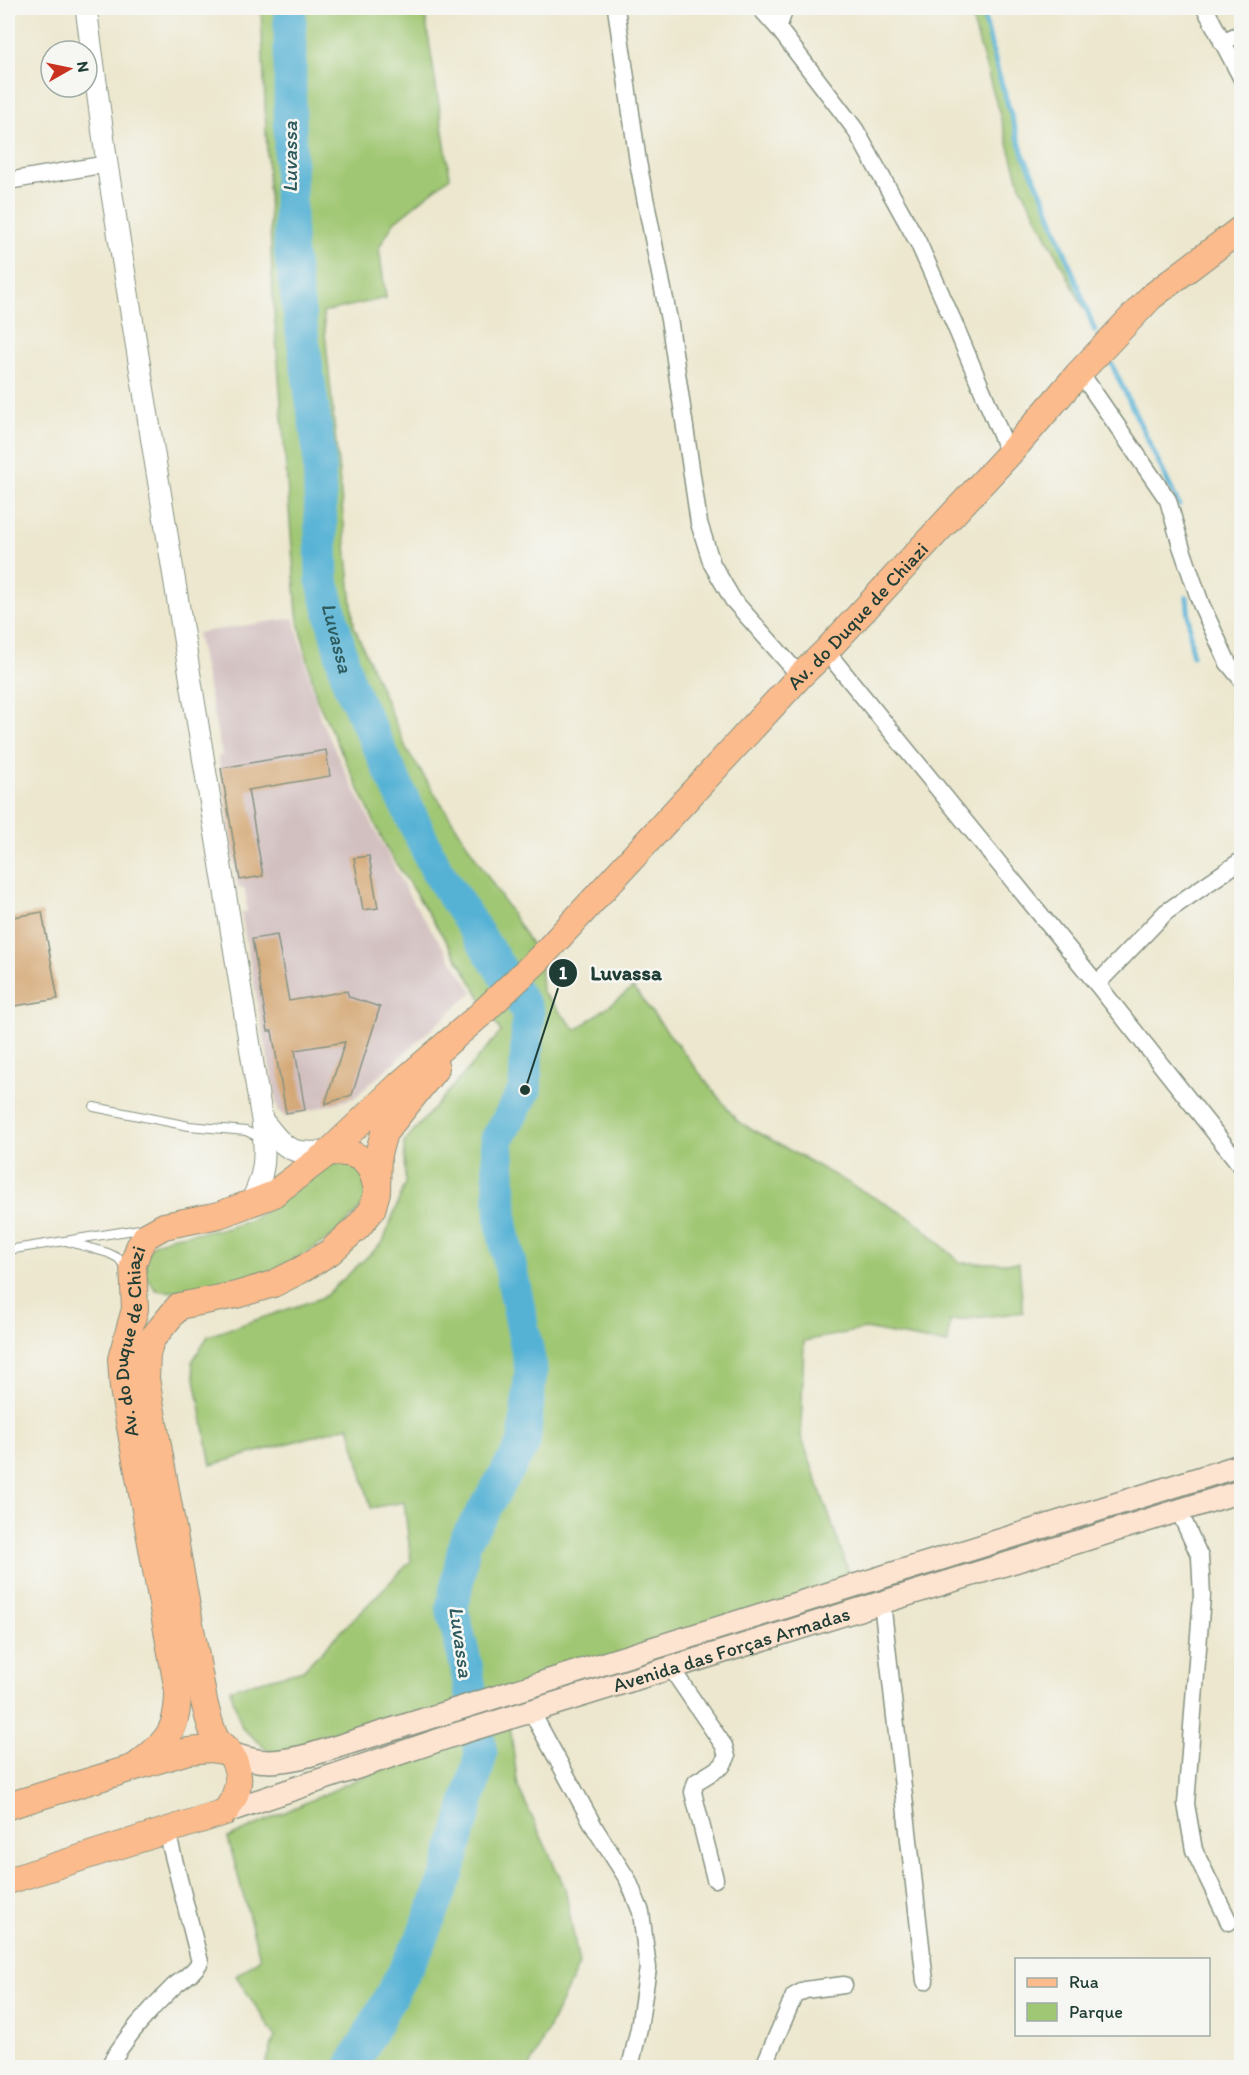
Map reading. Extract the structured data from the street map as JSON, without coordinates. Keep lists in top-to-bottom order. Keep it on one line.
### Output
{"streets":{"main road":["Av. do Duque de Chiazi","Avenida das Forças Armadas"]},"crossings":[["Av. do Duque de Chiazi","Avenida das Forças Armadas"]],"water":["Luvassa"],"places":["Luvassa"],"legend":["Rua","Parque"],"north":"right"}
